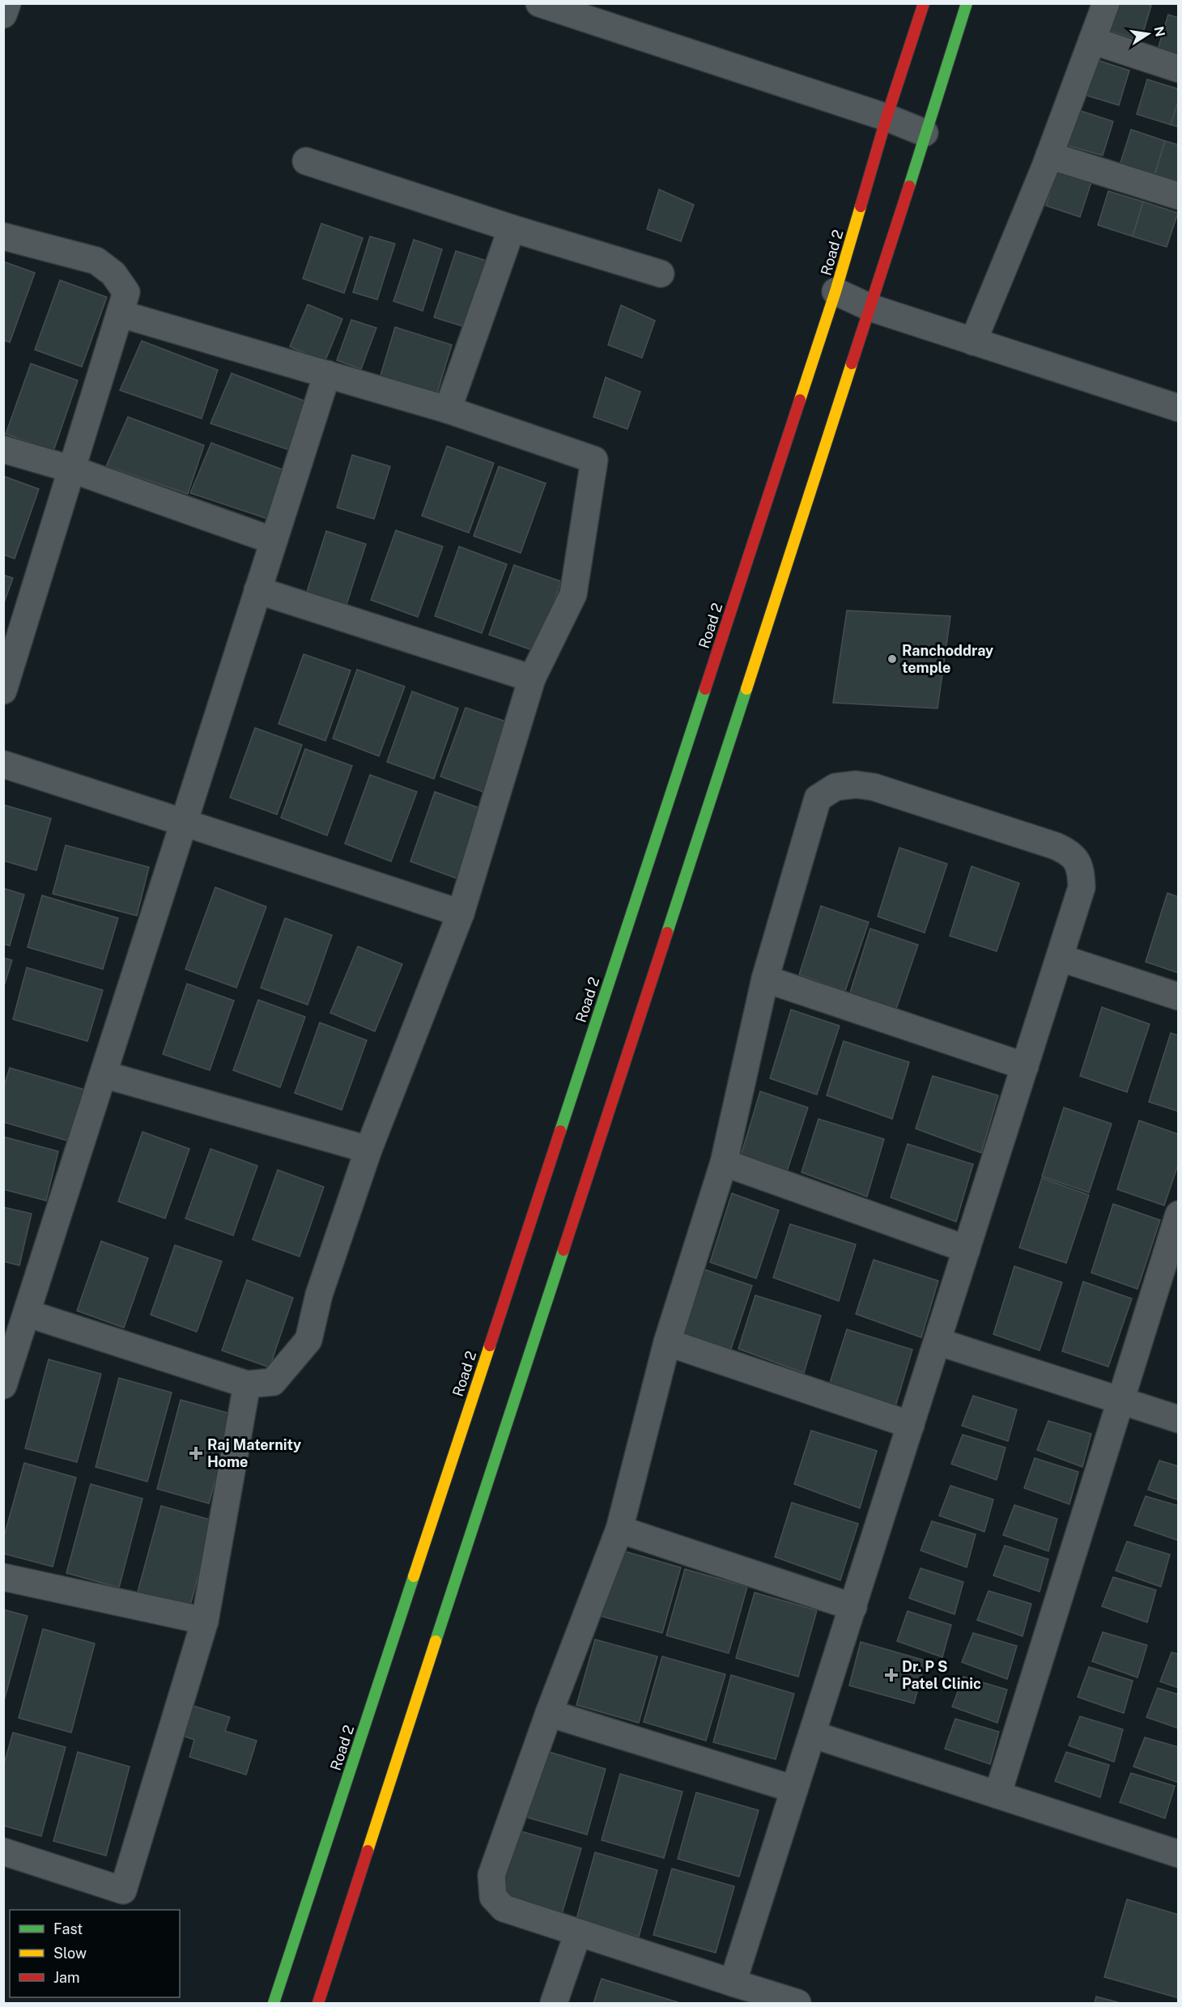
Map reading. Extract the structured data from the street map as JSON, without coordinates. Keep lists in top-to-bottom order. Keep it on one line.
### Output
{"streets":{"street":["Road 2"]},"places":{"other":["Ranchoddray temple"],"health":["Raj Maternity Home","Dr. P S Patel Clinic"]},"legend":["Fast","Slow","Jam"],"north":"right"}
